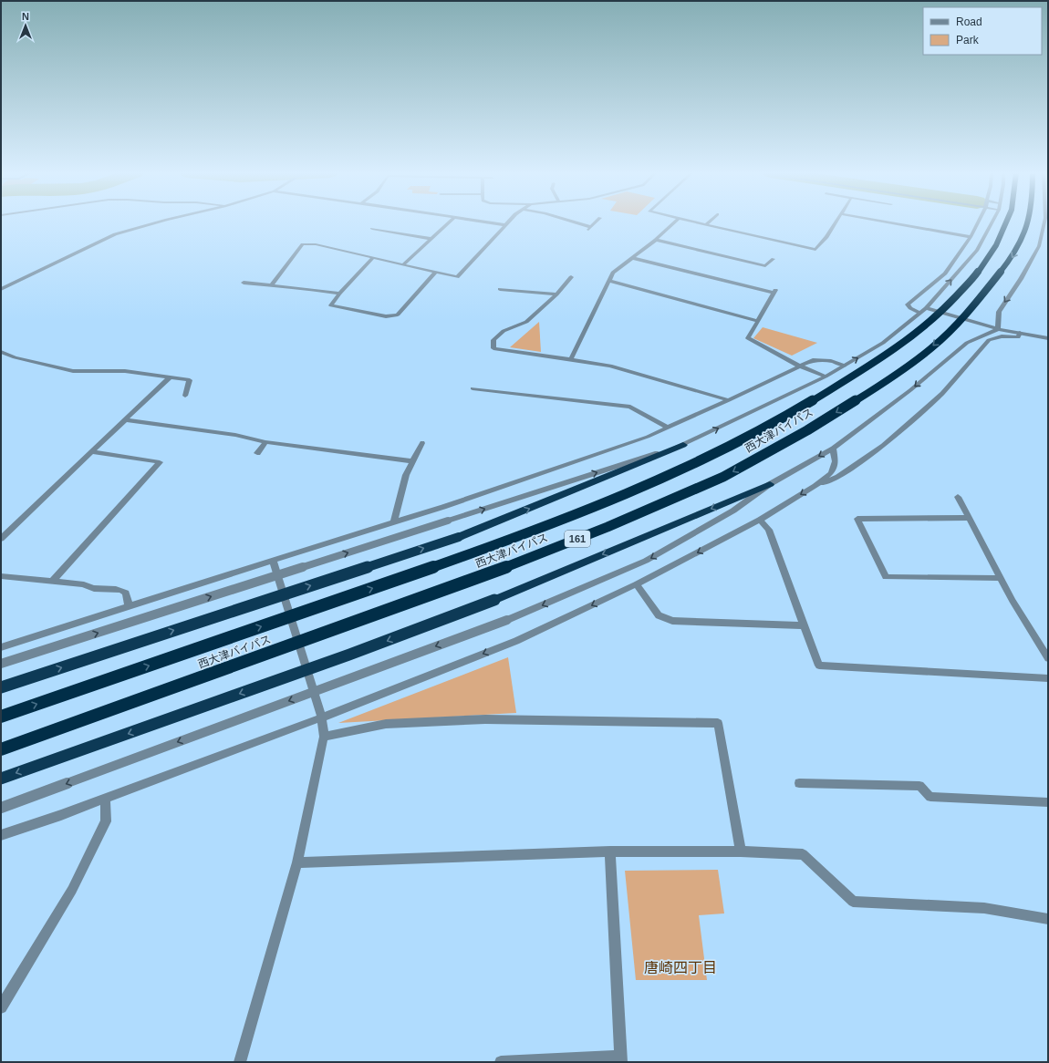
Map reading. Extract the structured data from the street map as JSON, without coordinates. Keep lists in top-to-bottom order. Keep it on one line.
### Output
{"streets":{"highway":["西大津バイパス","161"]},"districts":["唐崎四丁目"],"legend":["Road","Park"],"north":"top"}
